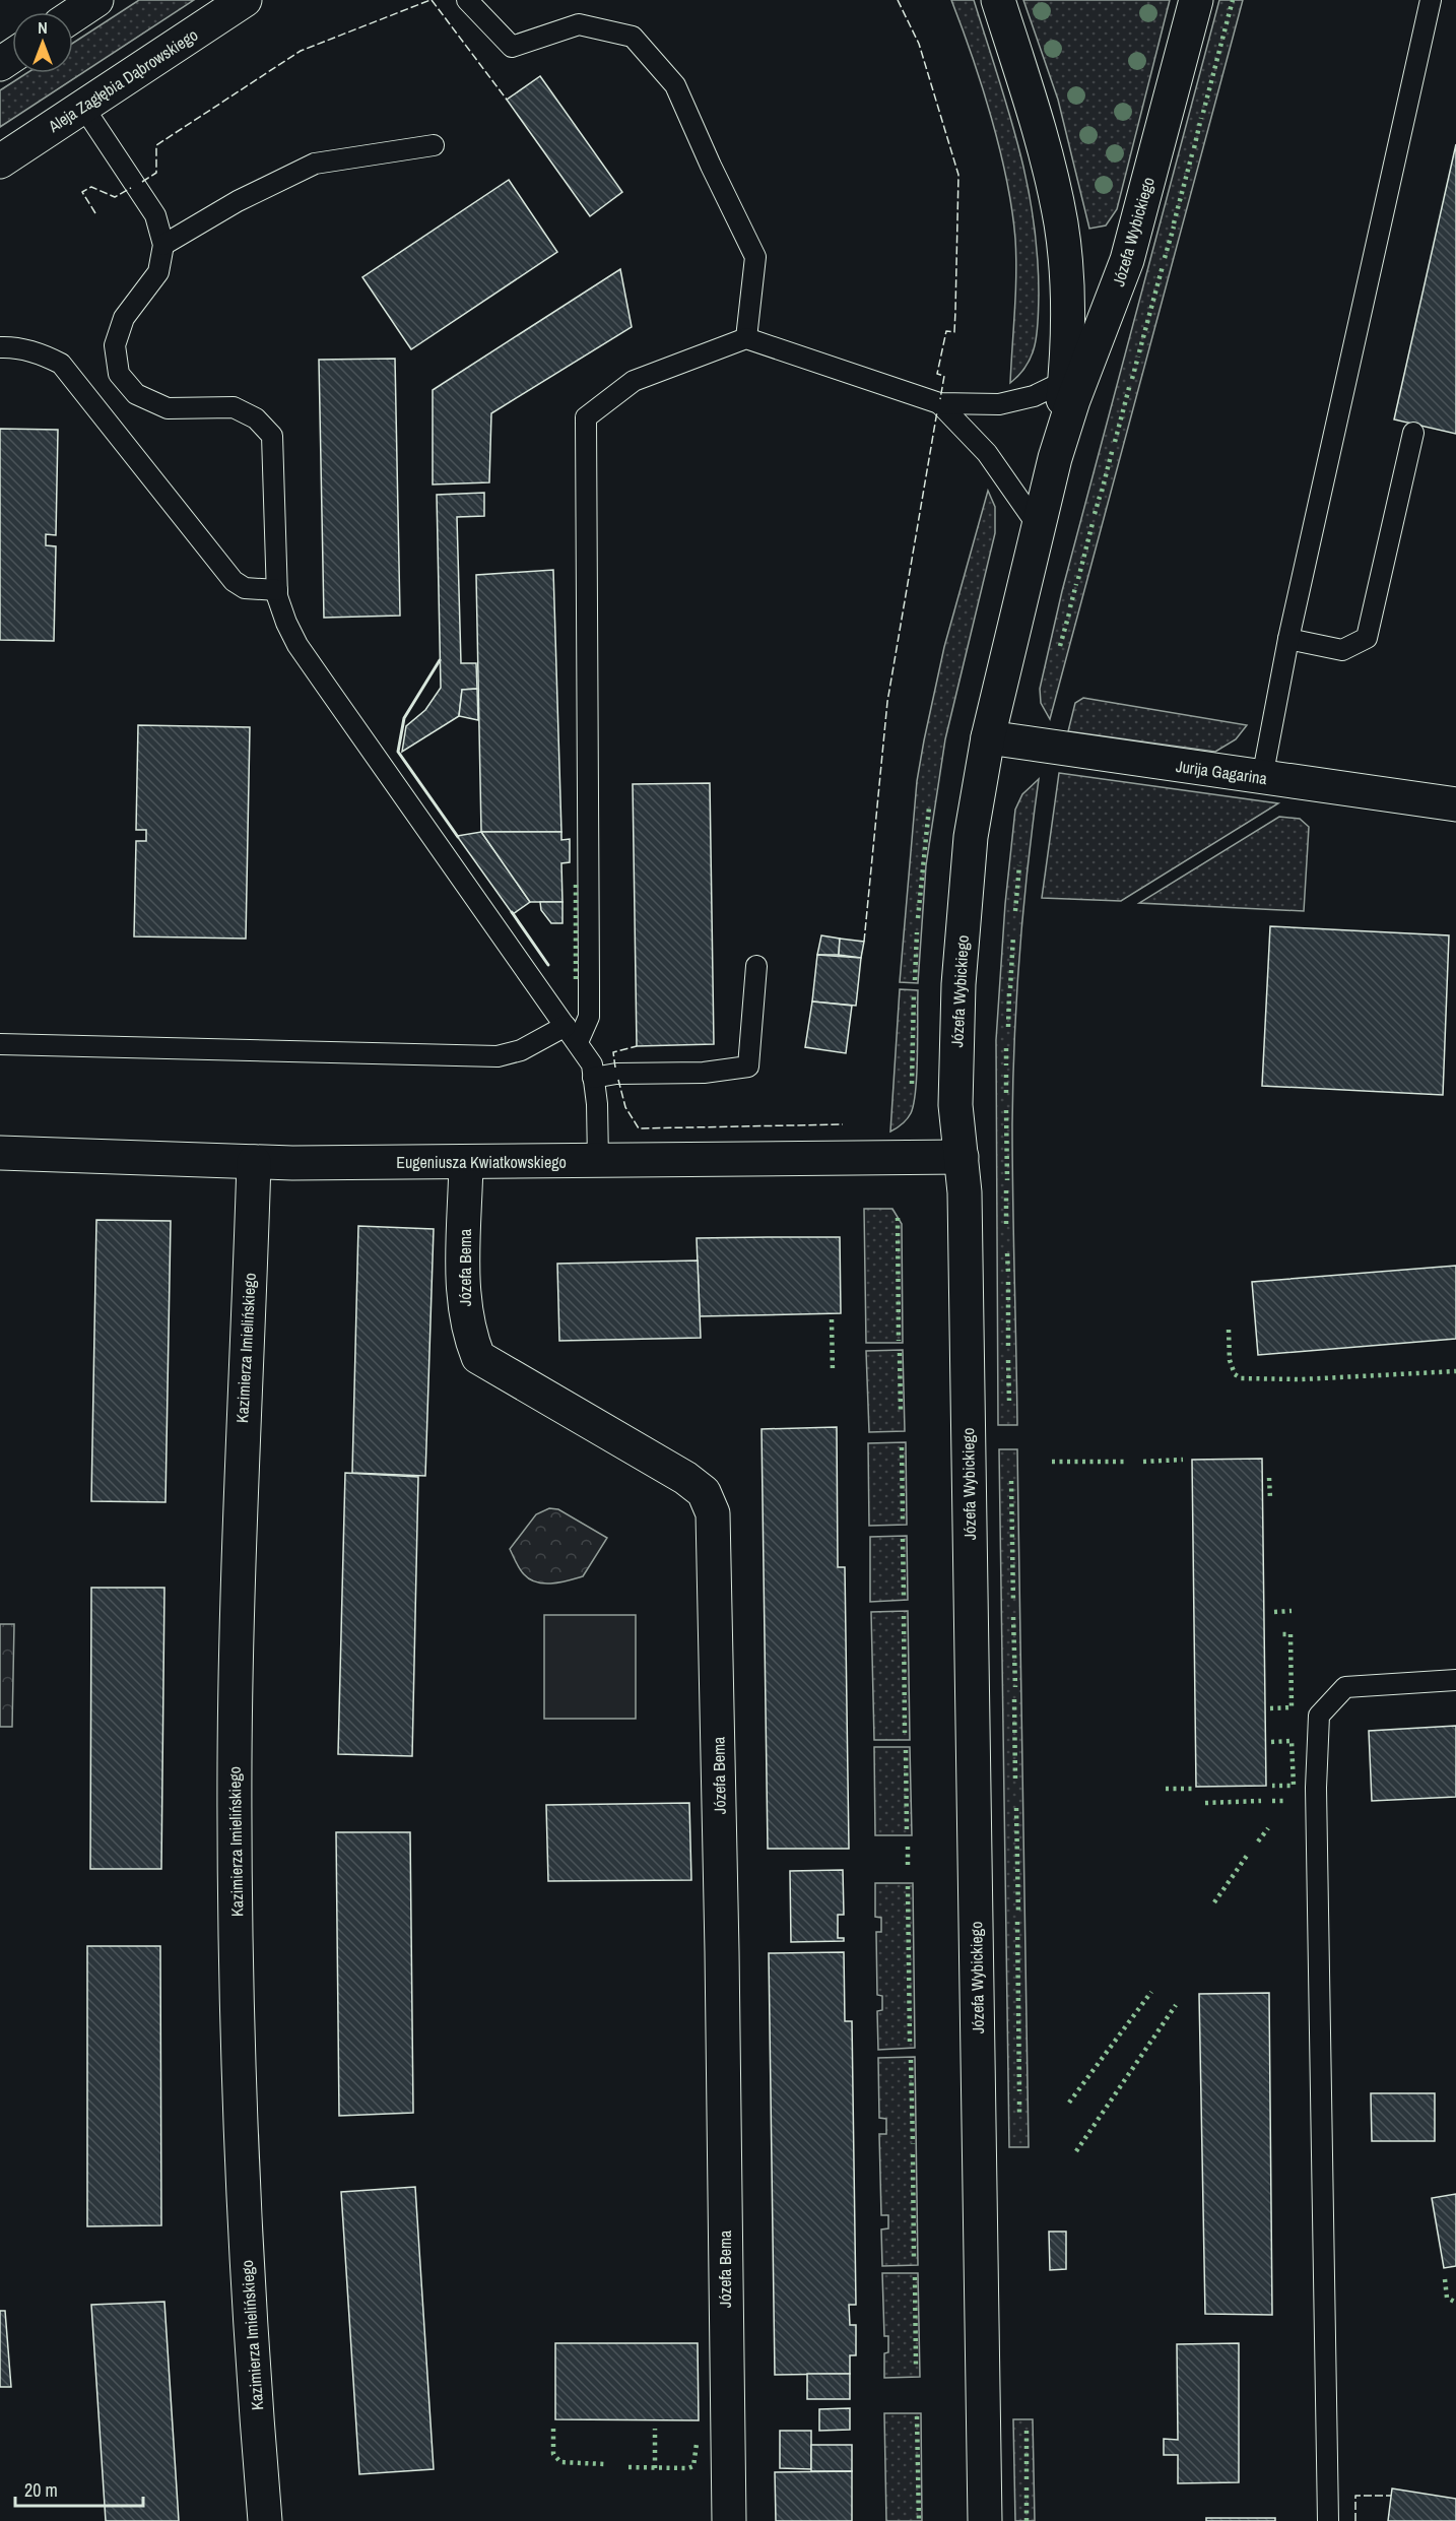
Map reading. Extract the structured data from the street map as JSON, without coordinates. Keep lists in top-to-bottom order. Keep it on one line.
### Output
{"streets":{"street":["Aleja Zagłębia Dąbrowskiego","Józefa Wybickiego","Jurija Gagarina","Eugeniusza Kwiatkowskiego","Józefa Bema","Kazimierza Imielińskiego"]},"crossings":[["Józefa Wybickiego","Jurija Gagarina"],["Józefa Wybickiego","Eugeniusza Kwiatkowskiego"],["Eugeniusza Kwiatkowskiego","Józefa Bema"],["Eugeniusza Kwiatkowskiego","Kazimierza Imielińskiego"]],"scale_bar":"20 m","north":"top"}
